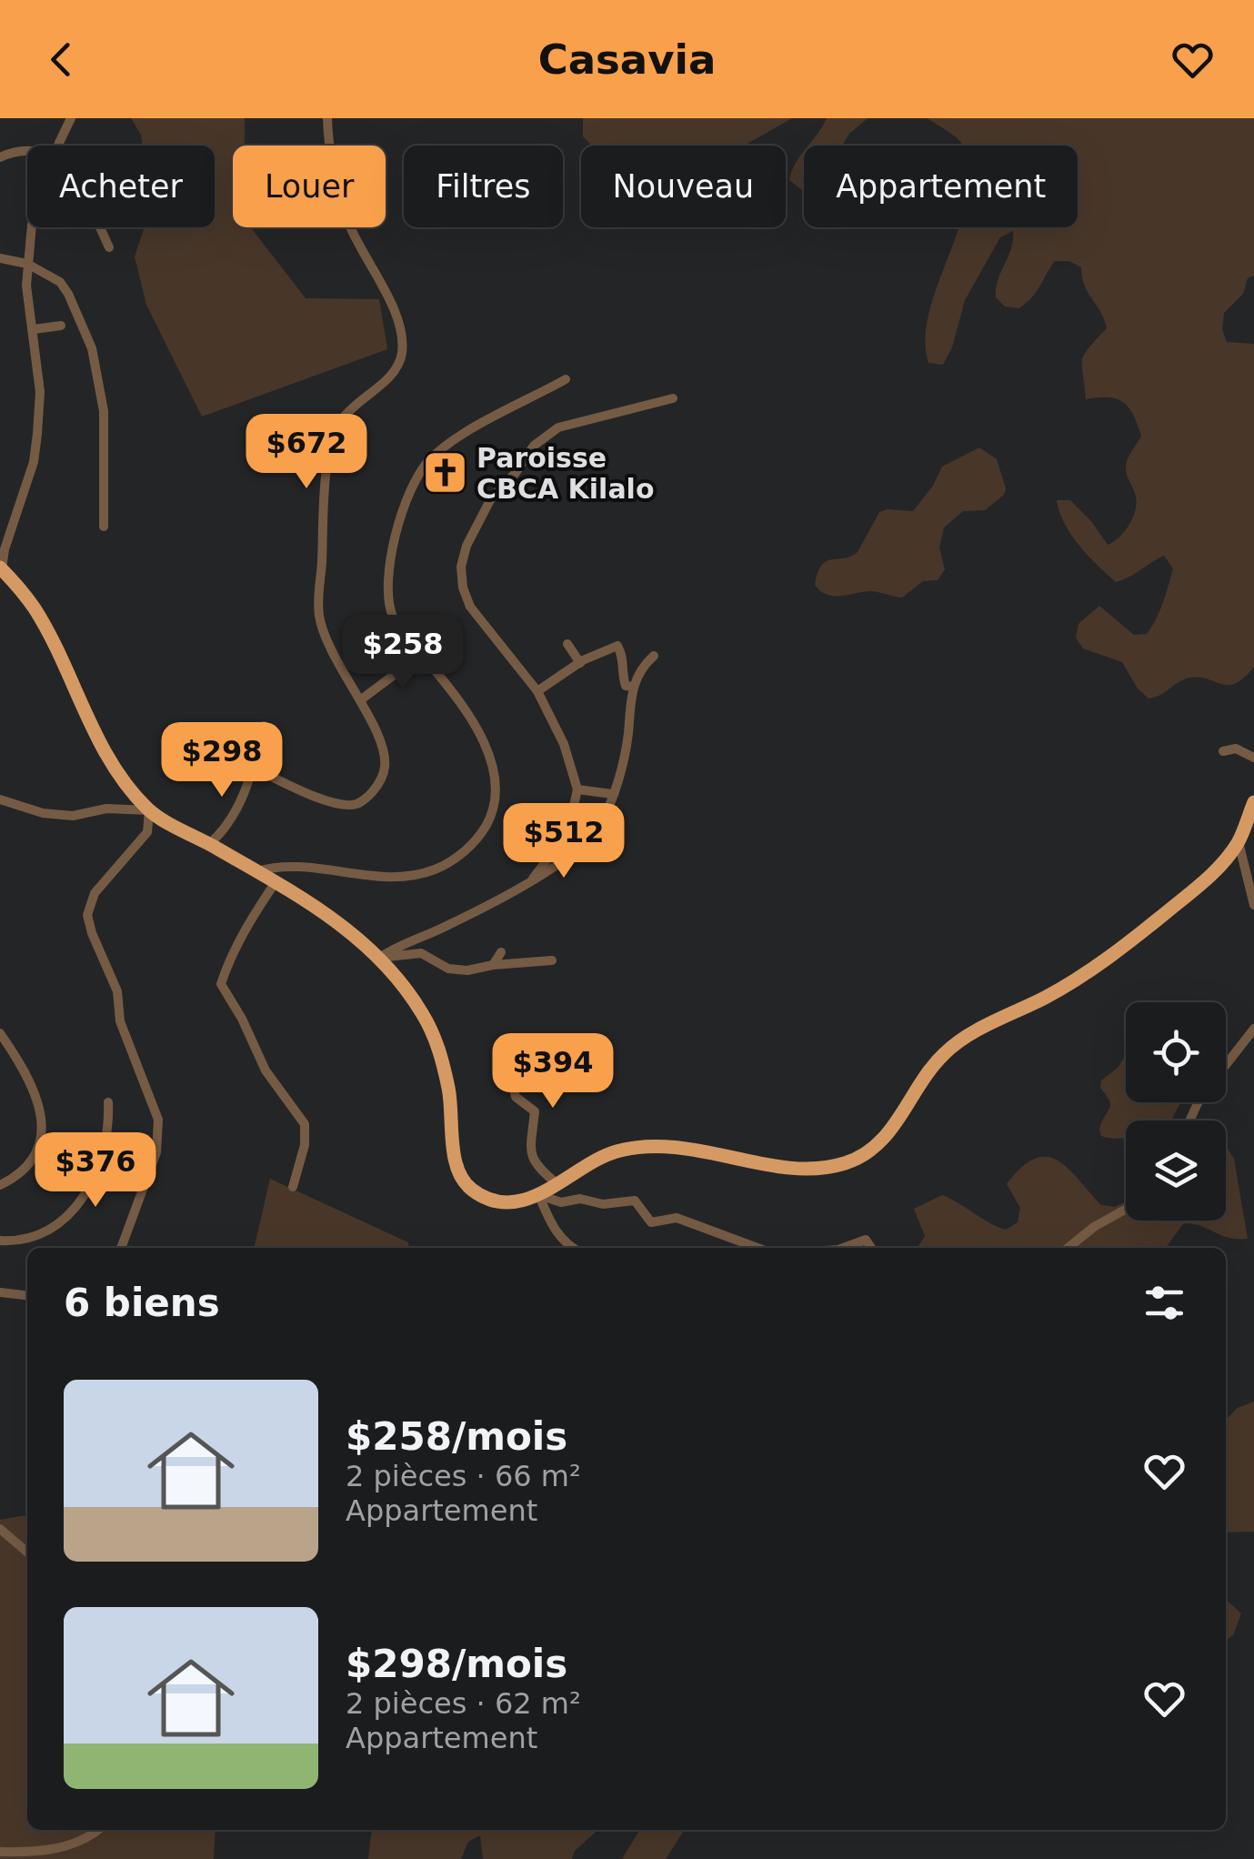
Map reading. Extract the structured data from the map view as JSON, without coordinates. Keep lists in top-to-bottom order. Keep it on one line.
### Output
{"places":{"church":["Paroisse CBCA Kilalo"]},"page":{"header":"Casavia","chip":["Acheter","Louer","Filtres","Nouveau","Appartement"],"price":["$672","$258","$298","$512","$394","$376"],"heading":"6 biens","list":[{"name":"$258/mois","note":"2 pièces · 66 m² · Appartement"},{"name":"$298/mois","note":"2 pièces · 62 m² · Appartement"}]}}
